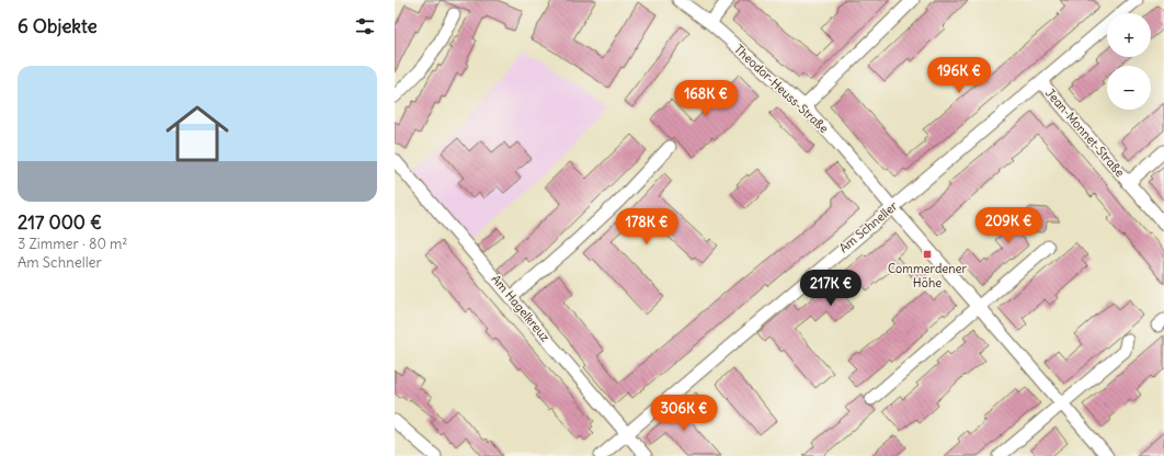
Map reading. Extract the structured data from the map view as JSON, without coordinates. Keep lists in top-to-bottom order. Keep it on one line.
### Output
{"streets":{"street":["Theodor-Heuss-Straße","Jean-Monnet-Straße","Am Schneller","Am Hagelkreuz"]},"crossings":[["Theodor-Heuss-Straße","Am Schneller"],["Jean-Monnet-Straße","Am Schneller"],["Am Schneller","Am Hagelkreuz"]],"places":{"transit":["Commerdener Höhe"]},"page":{"heading":"6 Objekte","map_buttons":["+","−"],"list":[{"name":"217 000 €","note":"3 Zimmer · 80 m² · Am Schneller"}],"price":["196K €","168K €","209K €","178K €","217K €","306K €"]}}
